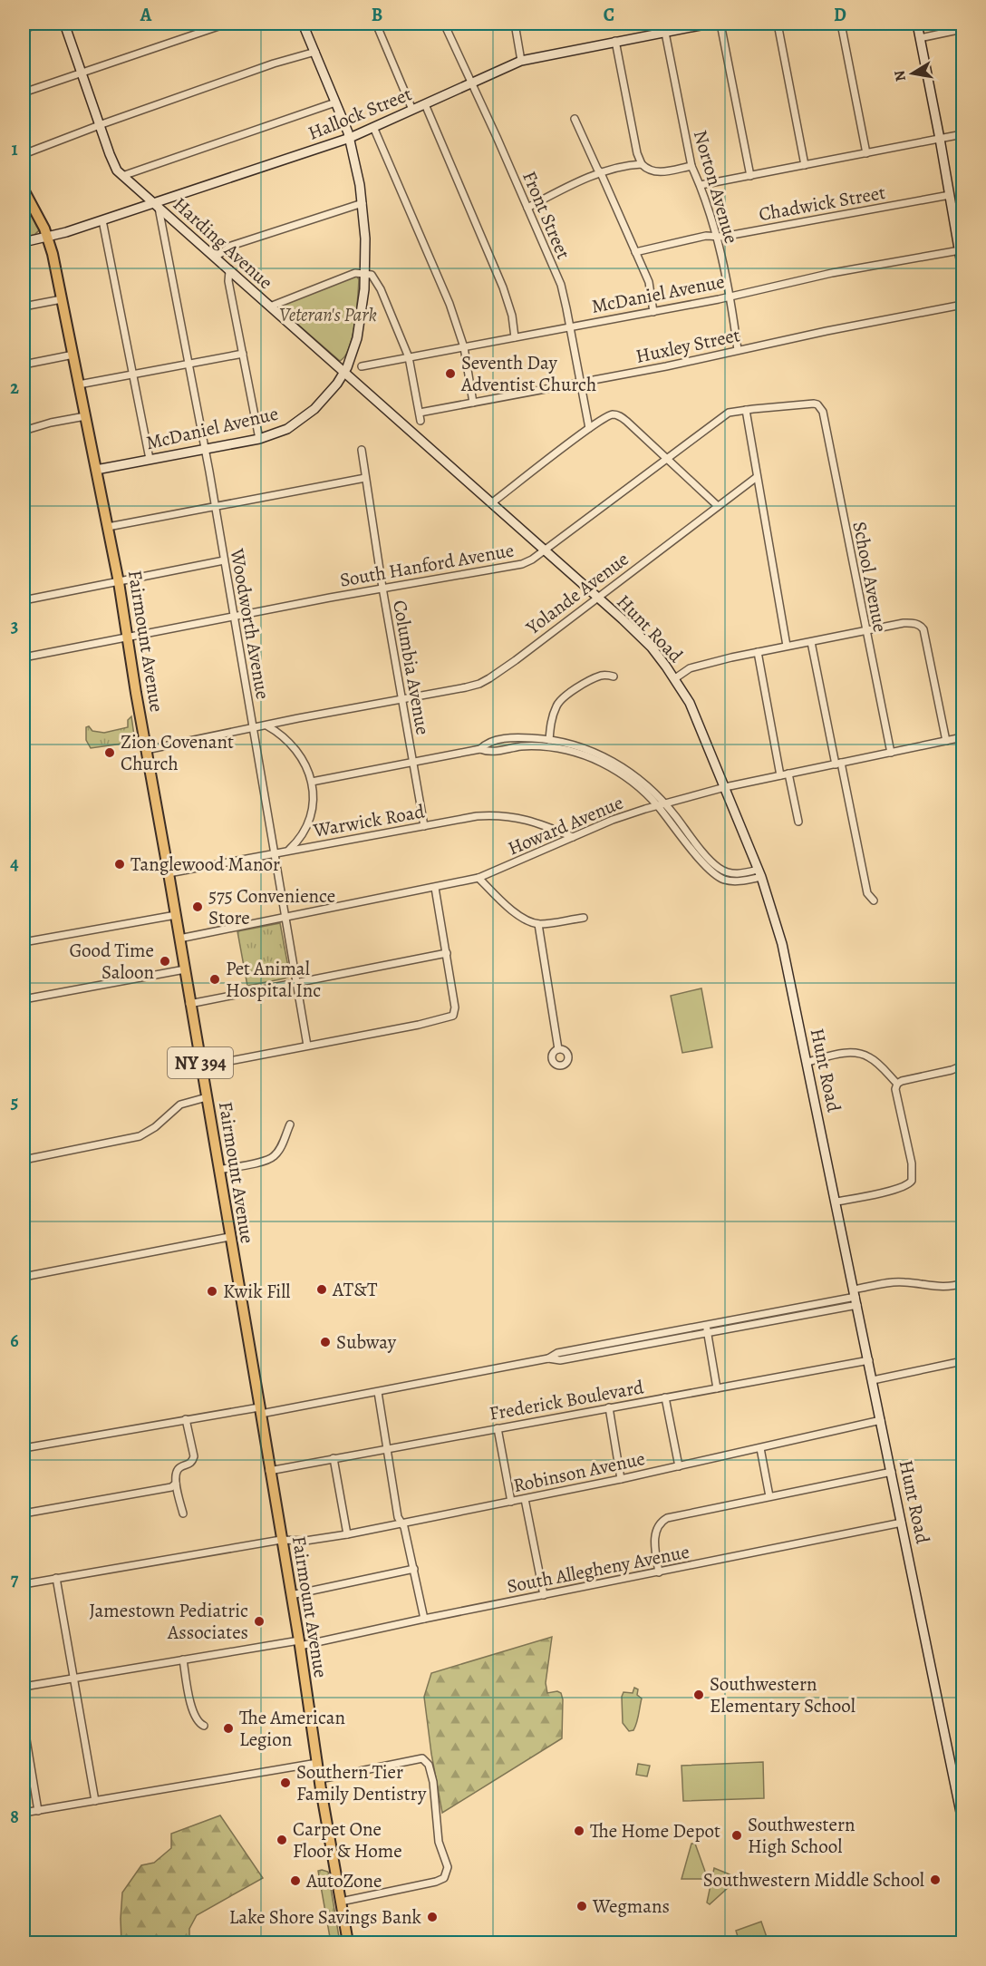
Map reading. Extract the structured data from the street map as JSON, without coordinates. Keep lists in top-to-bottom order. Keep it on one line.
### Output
{"streets":{"main road":["Fairmount Avenue","NY 394"],"street":["Hallock Street","Norton Avenue","Chadwick Street","Front Street","Harding Avenue","McDaniel Avenue","Huxley Street","South Hanford Avenue","School Avenue","Yolande Avenue","Woodworth Avenue","Hunt Road","Columbia Avenue","Warwick Road","Howard Avenue","Frederick Boulevard","Robinson Avenue","South Allegheny Avenue"]},"crossings":[["Hallock Street","Norton Avenue"],["Hallock Street","Front Street"],["Hallock Street","Harding Avenue"],["Hallock Street","McDaniel Avenue"],["Hallock Street","Woodworth Avenue"],["Hallock Street","Fairmount Avenue"],["Norton Avenue","Chadwick Street"],["Norton Avenue","McDaniel Avenue"],["Norton Avenue","Huxley Street"],["Front Street","McDaniel Avenue"],["Front Street","Huxley Street"],["Harding Avenue","McDaniel Avenue"],["Harding Avenue","Woodworth Avenue"],["Harding Avenue","Hunt Road"],["McDaniel Avenue","Woodworth Avenue"],["McDaniel Avenue","Fairmount Avenue"],["South Hanford Avenue","School Avenue"],["South Hanford Avenue","Woodworth Avenue"],["South Hanford Avenue","Hunt Road"],["South Hanford Avenue","Fairmount Avenue"],["South Hanford Avenue","Columbia Avenue"],["School Avenue","Howard Avenue"],["Yolande Avenue","Woodworth Avenue"],["Yolande Avenue","Hunt Road"],["Yolande Avenue","Fairmount Avenue"],["Yolande Avenue","Columbia Avenue"],["Woodworth Avenue","Warwick Road"],["Woodworth Avenue","Howard Avenue"],["Hunt Road","Howard Avenue"],["Hunt Road","Frederick Boulevard"],["Hunt Road","Robinson Avenue"],["Hunt Road","South Allegheny Avenue"],["Fairmount Avenue","Warwick Road"],["Fairmount Avenue","Howard Avenue"],["Fairmount Avenue","Frederick Boulevard"],["Fairmount Avenue","Robinson Avenue"],["Fairmount Avenue","South Allegheny Avenue"],["Columbia Avenue","Warwick Road"],["Warwick Road","Howard Avenue"]],"parks":["Veteran's Park"],"places":["Seventh Day Adventist Church","Zion Covenant Church","Tanglewood Manor","575 Convenience Store","Good Time Saloon","Pet Animal Hospital Inc","AT&T","Kwik Fill","Subway","Jamestown Pediatric Associates","Southwestern Elementary School","The American Legion","Southern Tier Family Dentistry","The Home Depot","Southwestern High School","Carpet One Floor & Home","Southwestern Middle School","AutoZone","Wegmans","Lake Shore Savings Bank"],"north":"left","grid":{"columns":["A","B","C","D"],"rows":["1","2","3","4","5","6","7","8"]}}
